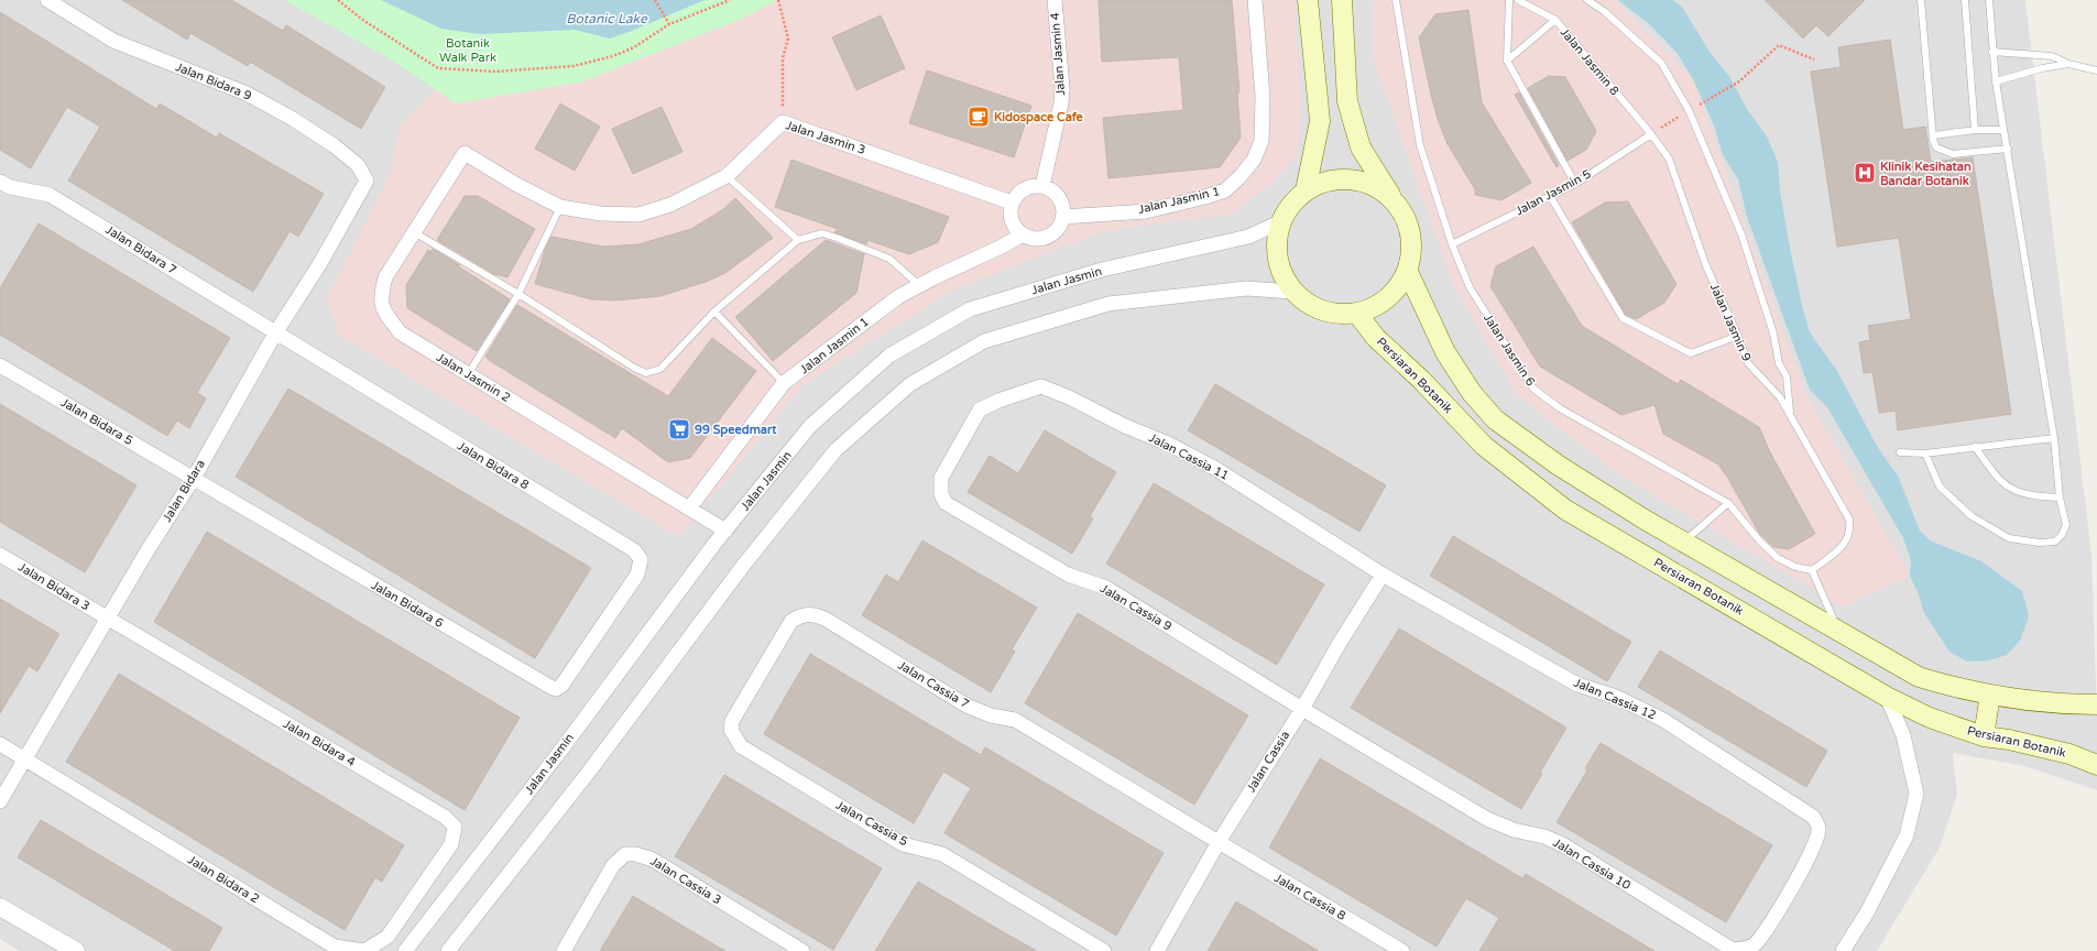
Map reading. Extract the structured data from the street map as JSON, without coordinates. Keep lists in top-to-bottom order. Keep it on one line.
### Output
{"streets":{"main road":["Persiaran Botanik"],"street":["Jalan Jasmin 4","Jalan Bidara 9","Jalan Jasmin 3","Jalan Jasmin 1","Jalan Bidara 7","Jalan Jasmin","Jalan Jasmin 2","Jalan Bidara 5","Jalan Cassia 11","Jalan Bidara 8","Jalan Bidara","Jalan Bidara 3","Jalan Bidara 6","Jalan Cassia 9","Jalan Cassia 7","Jalan Cassia 12","Jalan Bidara 4","Jalan Cassia","Jalan Cassia 5","Jalan Cassia 10","Jalan Bidara 2","Jalan Cassia 3","Jalan Cassia 8"],"lane":["Jalan Jasmin 8","Jalan Jasmin 5","Jalan Jasmin 9","Jalan Jasmin 6"]},"crossings":[["Jalan Jasmin 4","Jalan Jasmin 3"],["Jalan Jasmin 4","Jalan Jasmin 1"],["Jalan Jasmin 8","Jalan Jasmin 5"],["Jalan Jasmin 8","Jalan Jasmin 9"],["Jalan Bidara 9","Jalan Bidara"],["Jalan Jasmin 3","Jalan Jasmin 1"],["Jalan Jasmin 3","Jalan Jasmin 2"],["Jalan Jasmin 5","Jalan Jasmin 9"],["Jalan Jasmin 5","Jalan Jasmin 6"],["Jalan Jasmin 1","Jalan Jasmin 2"],["Jalan Bidara 7","Jalan Bidara 8"],["Jalan Bidara 7","Jalan Bidara"],["Jalan Jasmin","Persiaran Botanik"],["Jalan Jasmin","Jalan Jasmin 2"],["Jalan Jasmin 9","Jalan Jasmin 6"],["Jalan Bidara 5","Jalan Bidara"],["Jalan Bidara 5","Jalan Bidara 6"],["Jalan Cassia 11","Jalan Cassia 9"],["Jalan Cassia 11","Jalan Cassia 12"],["Jalan Cassia 11","Jalan Cassia"],["Jalan Bidara 8","Jalan Bidara"],["Jalan Bidara 8","Jalan Bidara 6"],["Jalan Bidara","Jalan Bidara 3"],["Jalan Bidara","Jalan Bidara 6"],["Jalan Bidara","Jalan Bidara 4"],["Jalan Bidara","Jalan Bidara 2"],["Jalan Bidara 3","Jalan Bidara 4"],["Jalan Cassia 9","Jalan Cassia"],["Jalan Cassia 9","Jalan Cassia 10"],["Jalan Cassia 7","Jalan Cassia"],["Jalan Cassia 7","Jalan Cassia 5"],["Jalan Cassia 7","Jalan Cassia 8"],["Jalan Cassia 12","Jalan Cassia"],["Jalan Cassia 12","Jalan Cassia 10"],["Jalan Bidara 4","Jalan Bidara 2"],["Jalan Cassia","Jalan Cassia 10"],["Jalan Cassia","Jalan Cassia 8"]],"water":["Botanic Lake"],"parks":["Botanik Walk Park"],"places":{"cafe":["Kidospace Cafe"],"hospital":["Klinik Kesihatan Bandar Botanik"],"supermarket":["99 Speedmart"]}}
